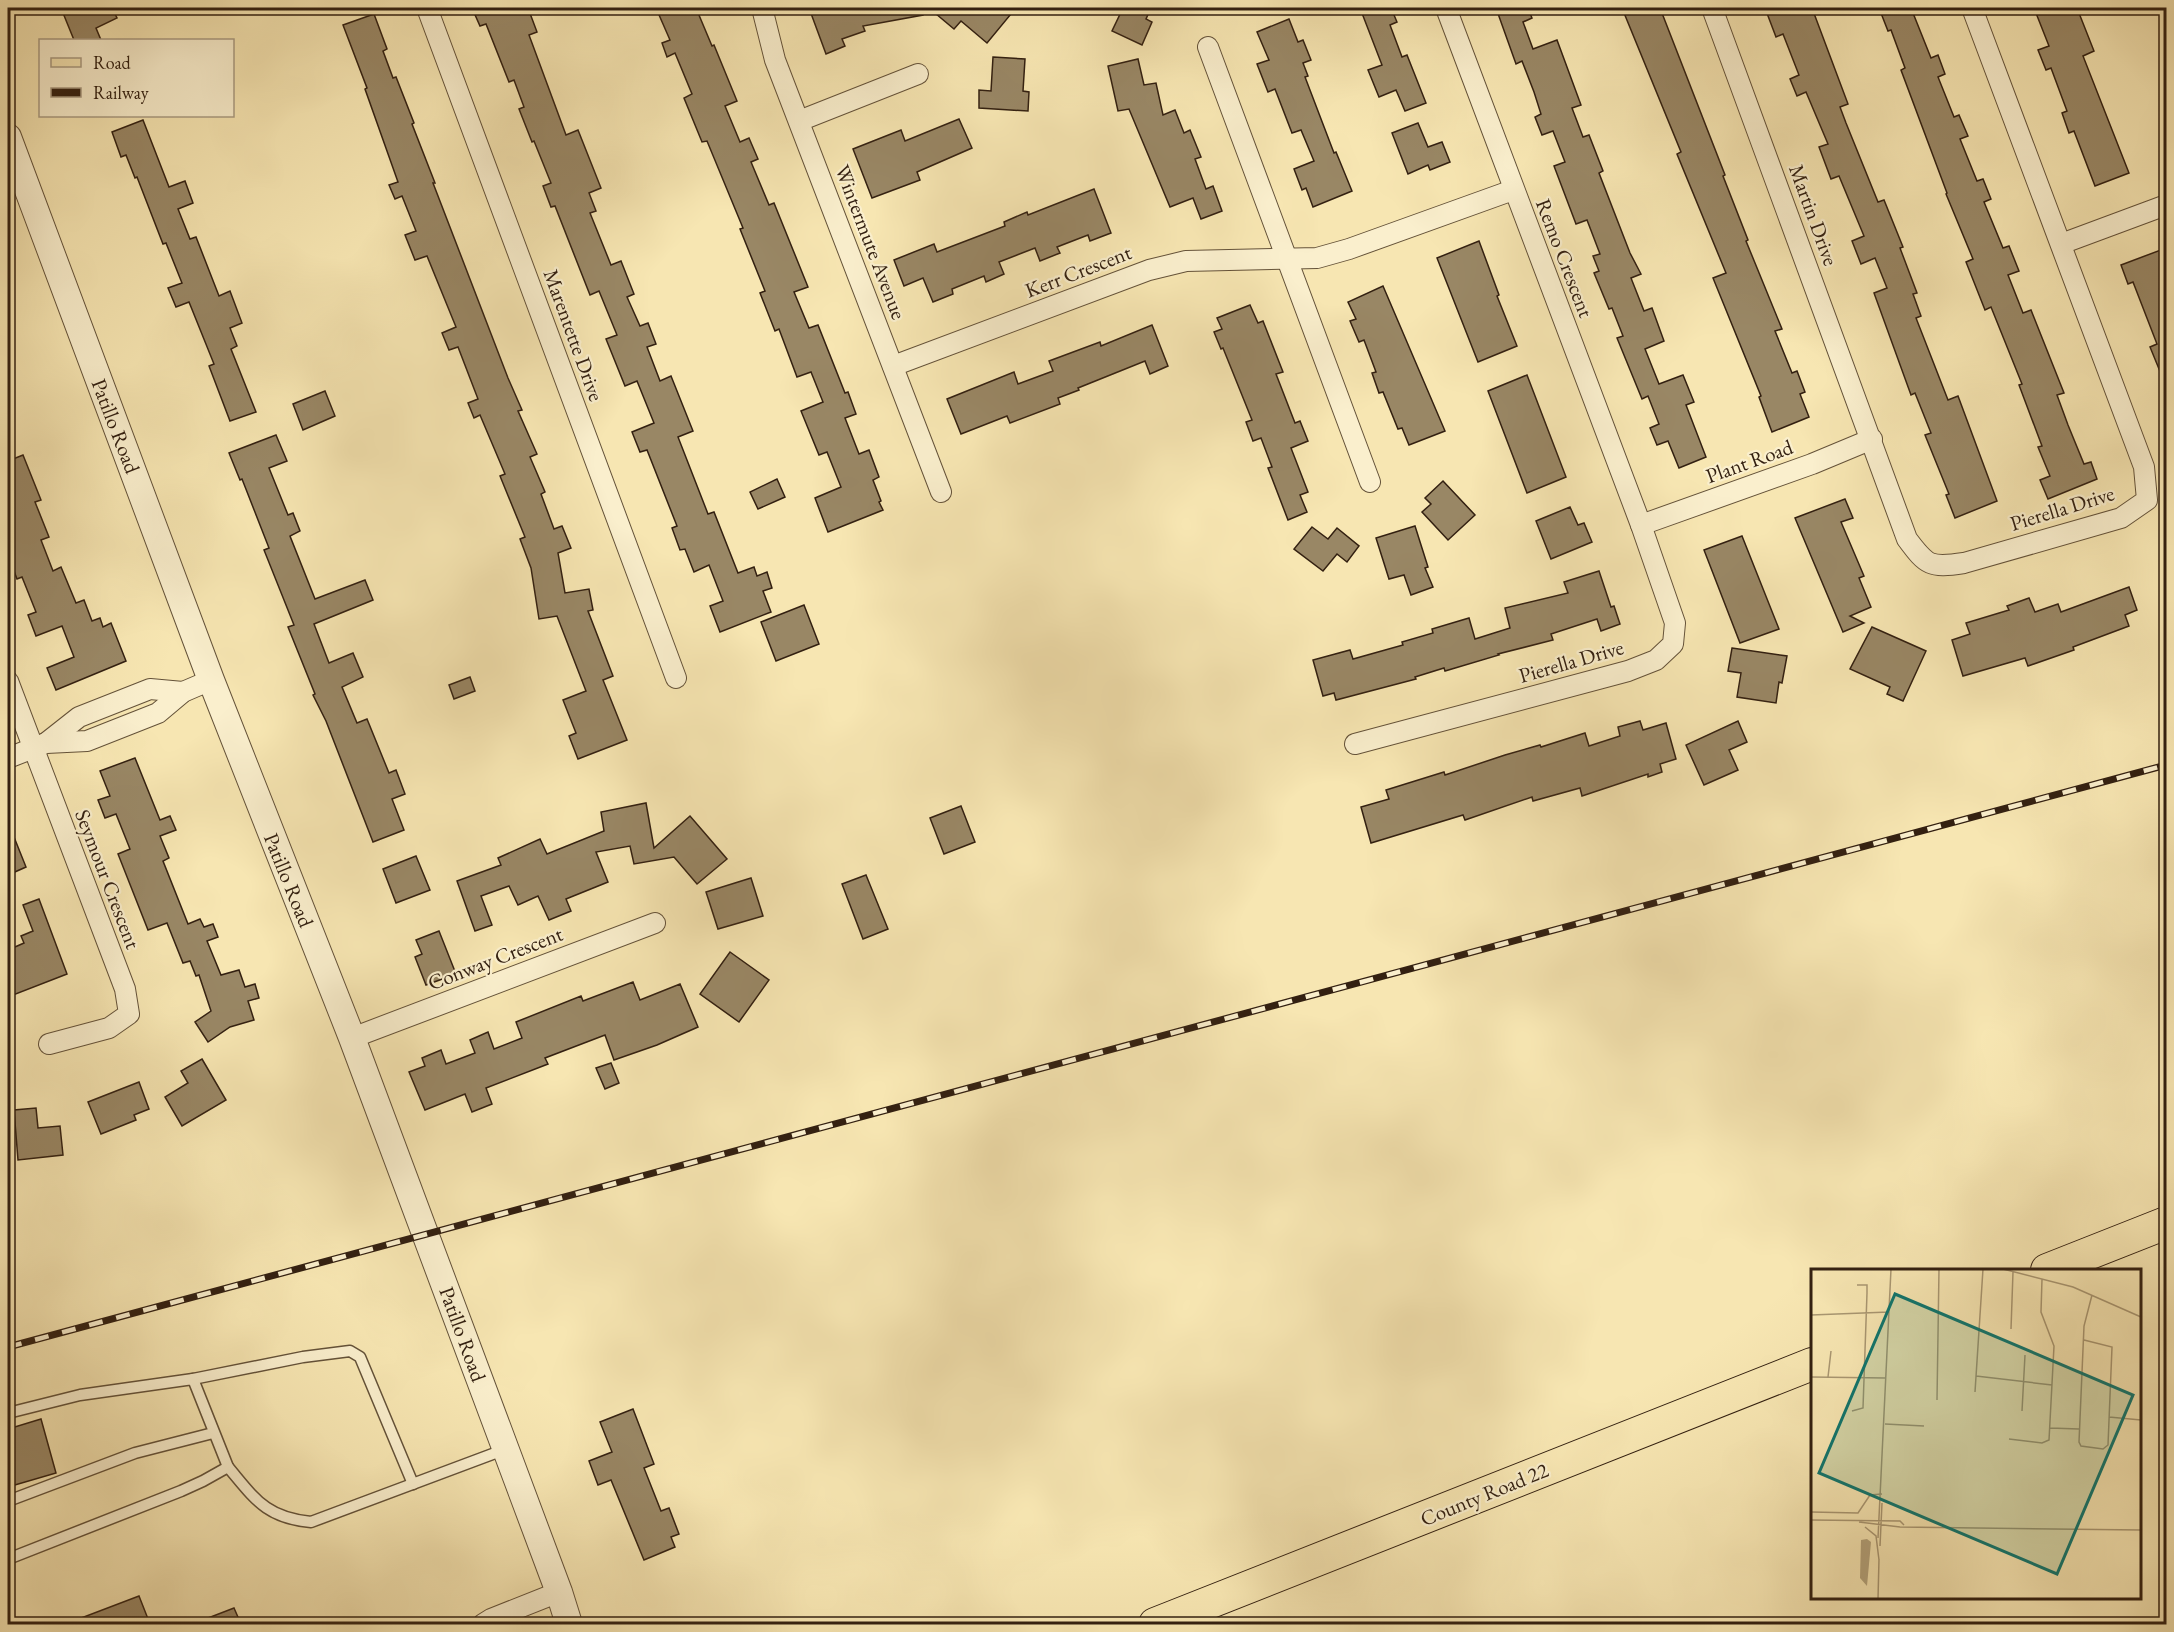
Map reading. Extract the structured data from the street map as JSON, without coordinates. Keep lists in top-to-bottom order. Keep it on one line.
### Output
{"streets":{"main road":["County Road 22"],"street":["Martin Drive","Wintermute Avenue","Remo Crescent","Kerr Crescent","Marentette Drive","Patillo Road","Plant Road","Pierella Drive","Seymour Crescent","Conway Crescent"]},"crossings":[["Martin Drive","Plant Road"],["Martin Drive","Pierella Drive"],["Wintermute Avenue","Kerr Crescent"],["Remo Crescent","Plant Road"],["Remo Crescent","Pierella Drive"],["Patillo Road","Conway Crescent"],["Plant Road","Pierella Drive"]],"legend":["Road","Railway"]}
